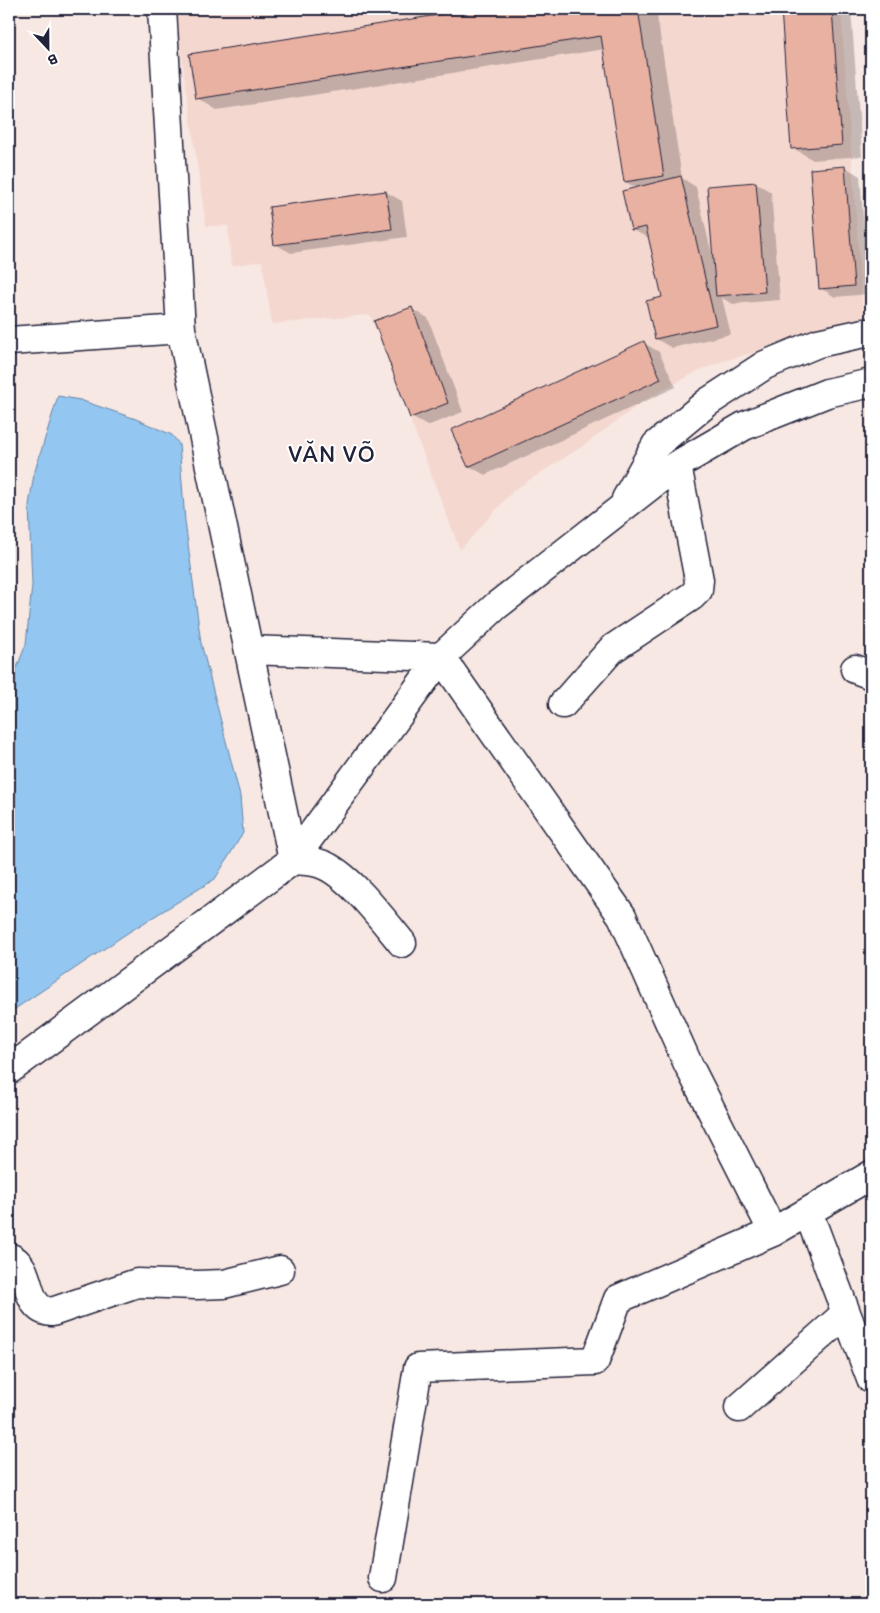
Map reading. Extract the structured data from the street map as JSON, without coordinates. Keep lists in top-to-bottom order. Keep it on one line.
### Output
{"districts":["VĂN VÕ"],"north":"bottom"}
